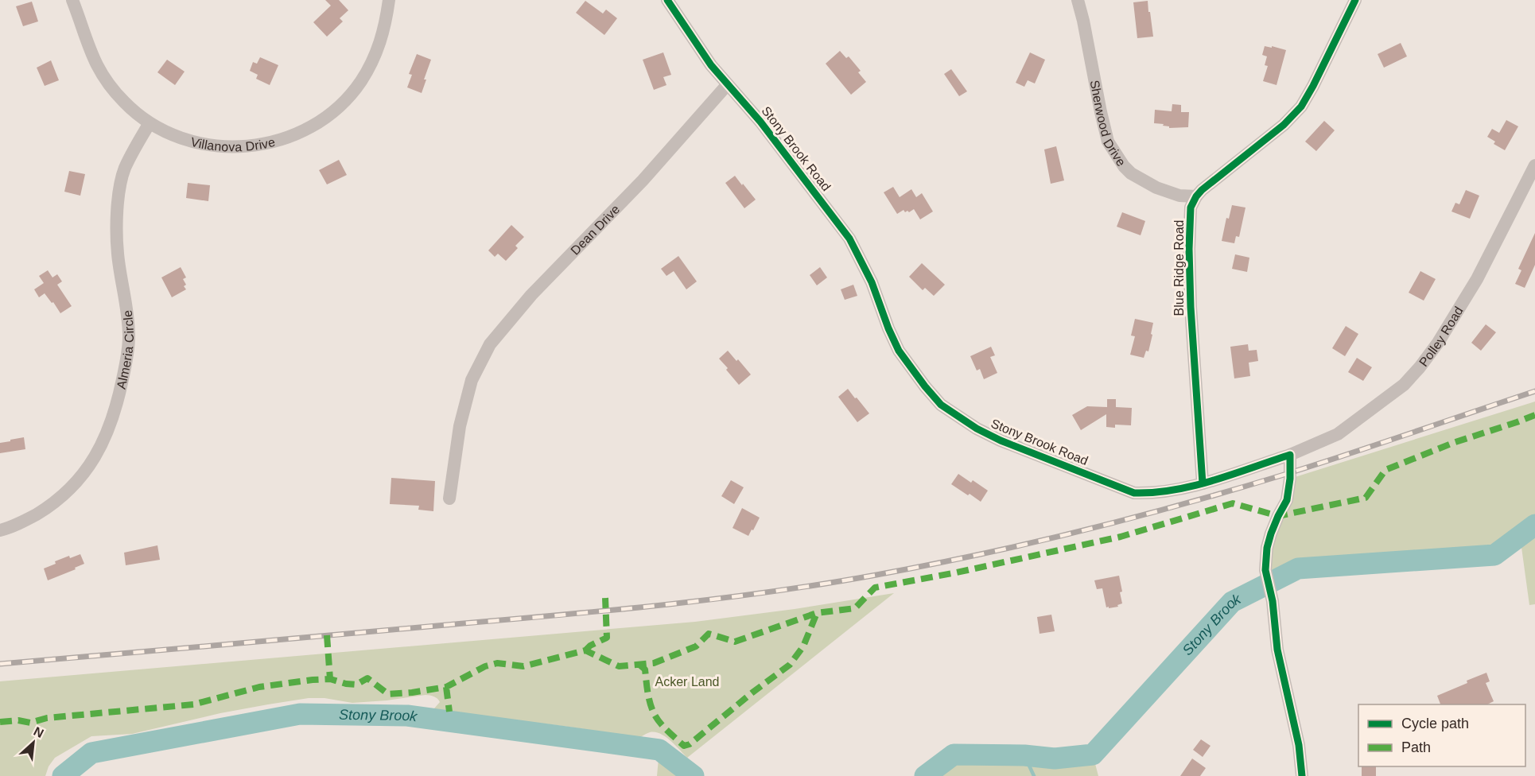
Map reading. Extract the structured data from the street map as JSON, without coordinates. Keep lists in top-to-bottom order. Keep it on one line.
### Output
{"streets":{"street":["Sherwood Drive","Villanova Drive","Stony Brook Road","Dean Drive","Blue Ridge Road","Polley Road","Almeria Circle"]},"crossings":[["Sherwood Drive","Blue Ridge Road"],["Villanova Drive","Almeria Circle"],["Stony Brook Road","Dean Drive"],["Stony Brook Road","Blue Ridge Road"],["Stony Brook Road","Polley Road"]],"water":["Stony Brook"],"parks":["Acker Land"],"legend":["Cycle path","Path"],"north":"top right"}
